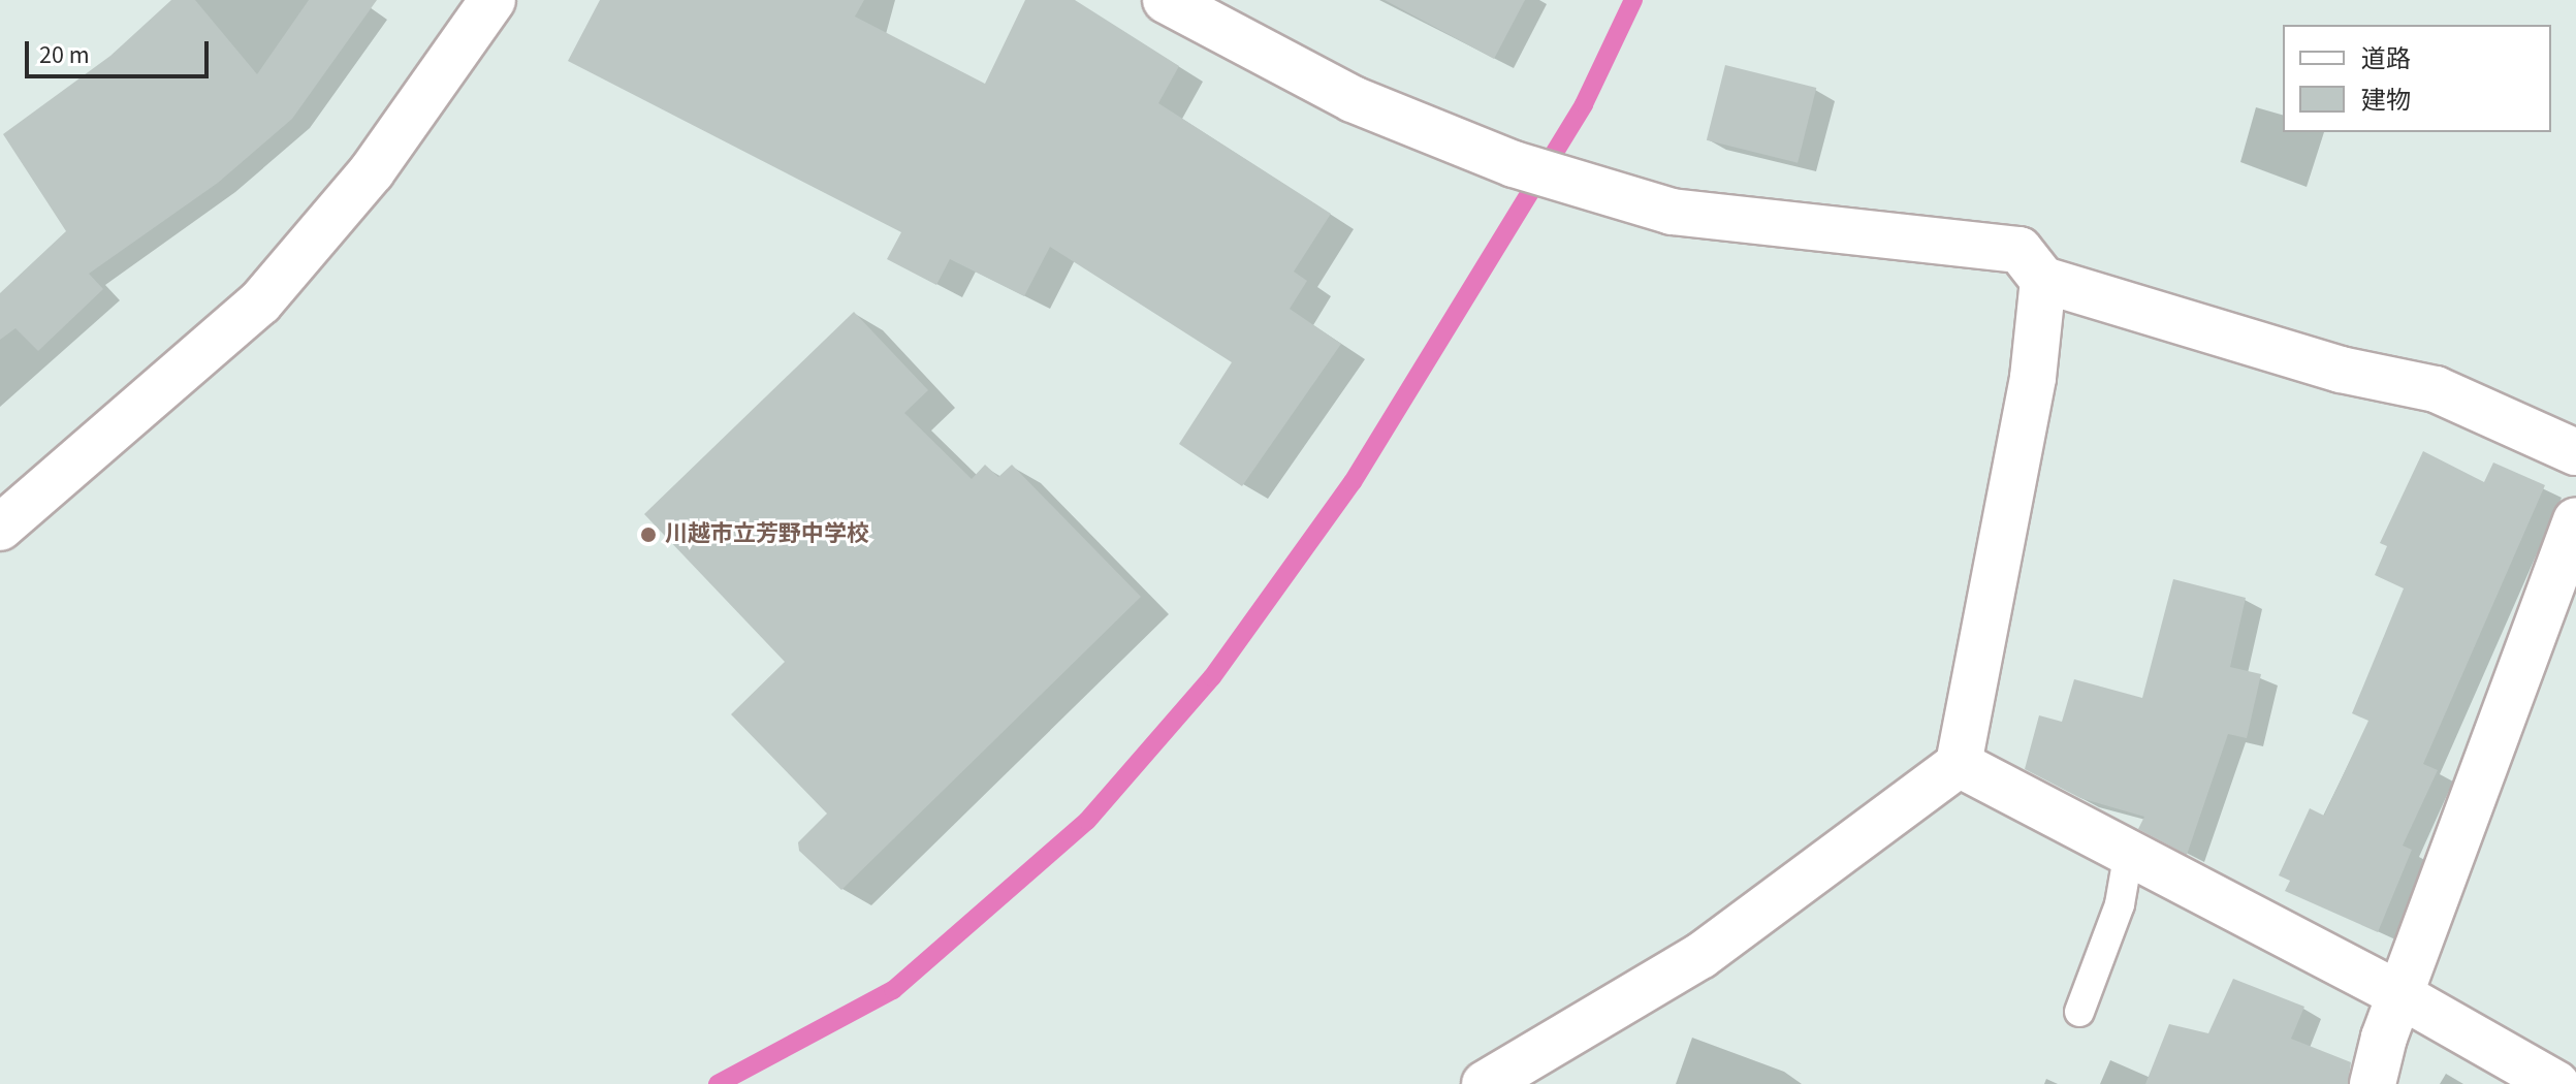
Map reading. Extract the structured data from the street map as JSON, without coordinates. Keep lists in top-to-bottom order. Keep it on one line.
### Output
{"places":["川越市立芳野中学校"],"legend":["道路","建物"],"scale_bar":"20 m"}
